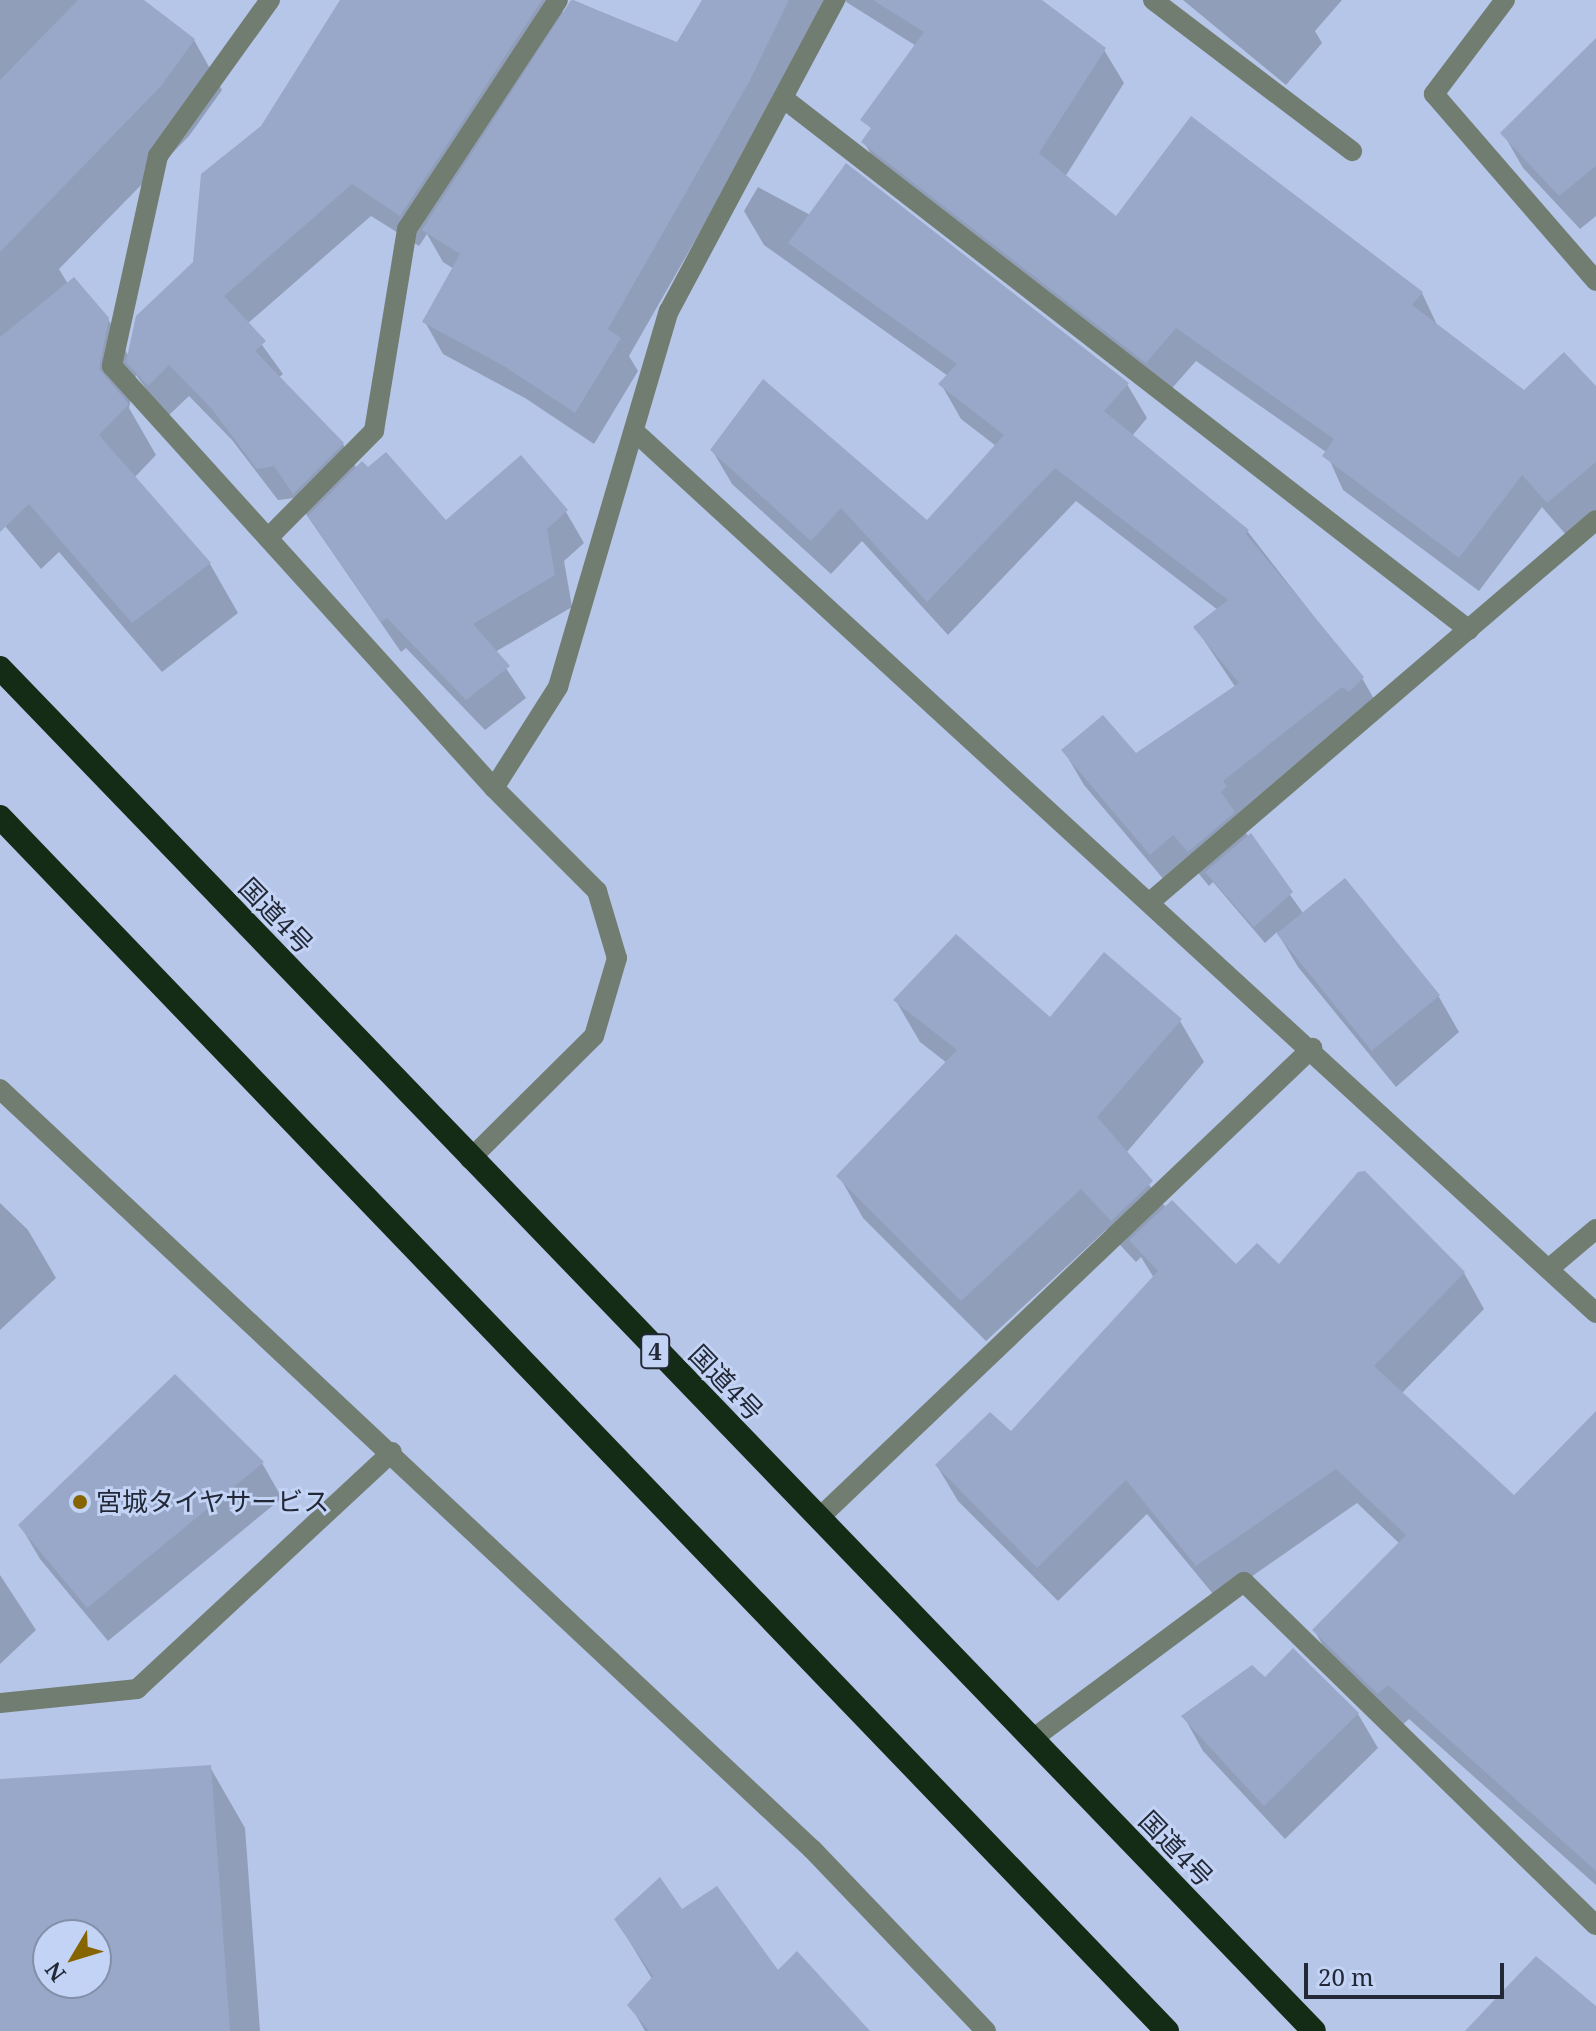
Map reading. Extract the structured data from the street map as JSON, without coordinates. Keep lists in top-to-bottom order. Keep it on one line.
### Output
{"streets":{"highway":["国道4号","4"]},"places":["宮城タイヤサービス"],"scale_bar":"20 m","north":"bottom left"}
